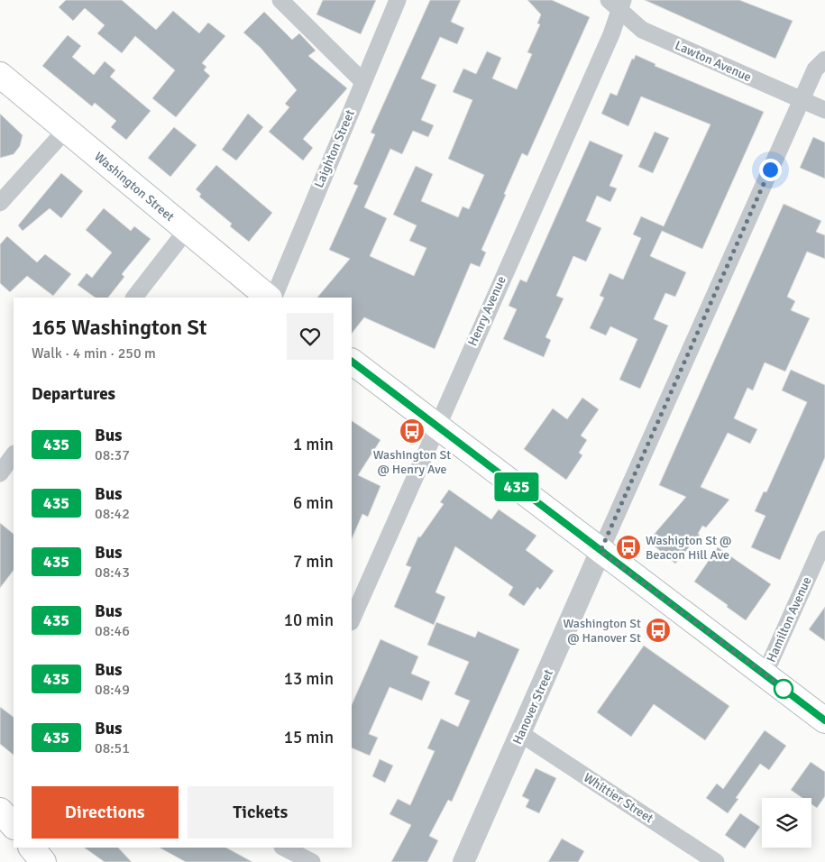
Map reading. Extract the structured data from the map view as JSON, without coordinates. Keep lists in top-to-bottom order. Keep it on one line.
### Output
{"streets":{"main road":["Washington Street"],"street":["Lawton Avenue","Laighton Street","Henry Avenue","Hamilton Avenue","Hanover Street","Whittier Street"]},"crossings":[["Lawton Avenue","Henry Avenue"],["Hanover Street","Whittier Street"]],"places":{"bus stop":["Washington St @ Henry Ave","Washigton St @ Beacon Hill Ave","Washington St @ Hanover St"]},"lines":["bus line 435"],"page":{"on_map":"435","heading":[["165 Washington St","Walk · 4 min · 250 m"],"Departures"],"list":[{"mark":"435","name":"Bus","note":"08:37","value":"1 min"},{"mark":"435","name":"Bus","note":"08:42","value":"6 min"},{"mark":"435","name":"Bus","note":"08:43","value":"7 min"},{"mark":"435","name":"Bus","note":"08:46","value":"10 min"},{"mark":"435","name":"Bus","note":"08:49","value":"13 min"},{"mark":"435","name":"Bus","note":"08:51","value":"15 min"}],"buttons":["Directions","Tickets"]}}
